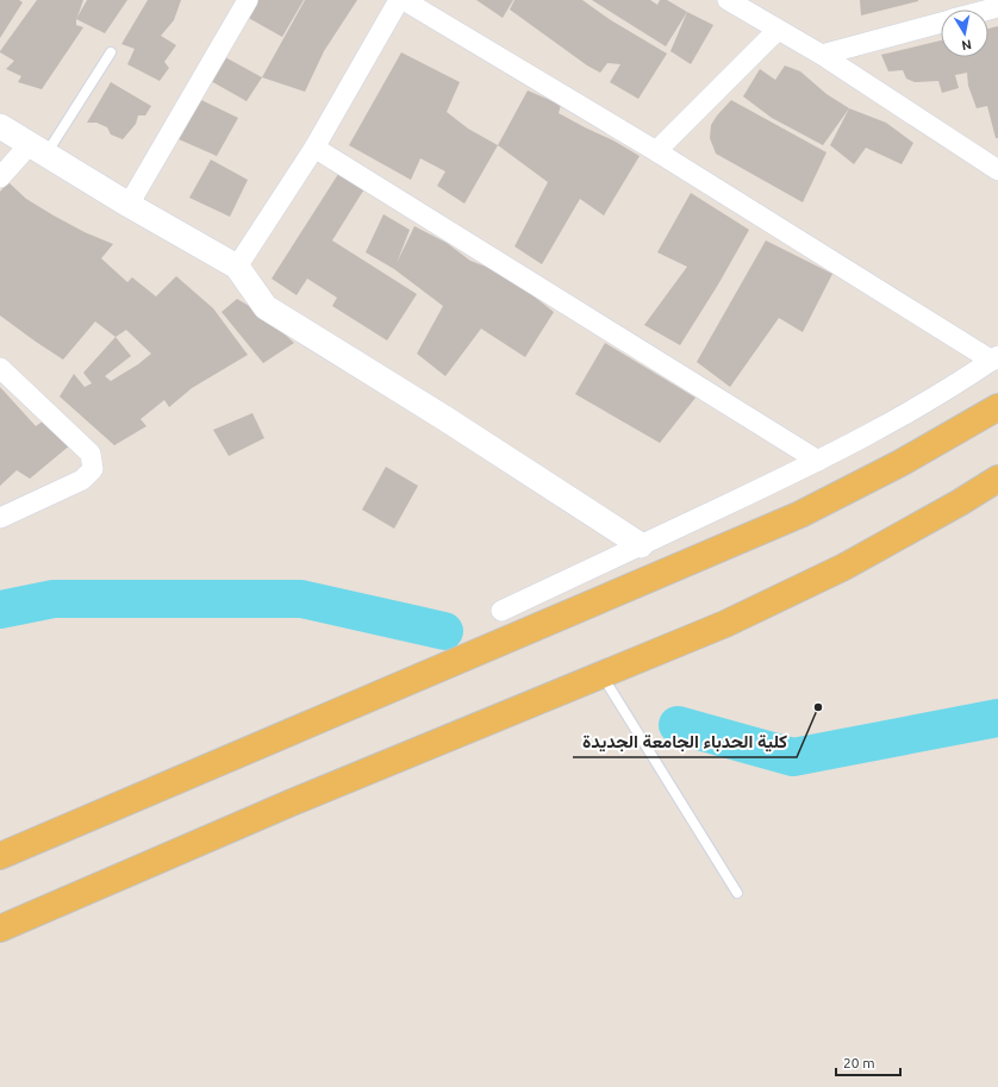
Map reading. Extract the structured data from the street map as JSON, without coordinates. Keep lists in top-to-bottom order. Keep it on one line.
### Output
{"places":["كلية الحدباء الجامعة الجديدة"],"scale_bar":"20 m","north":"bottom"}
